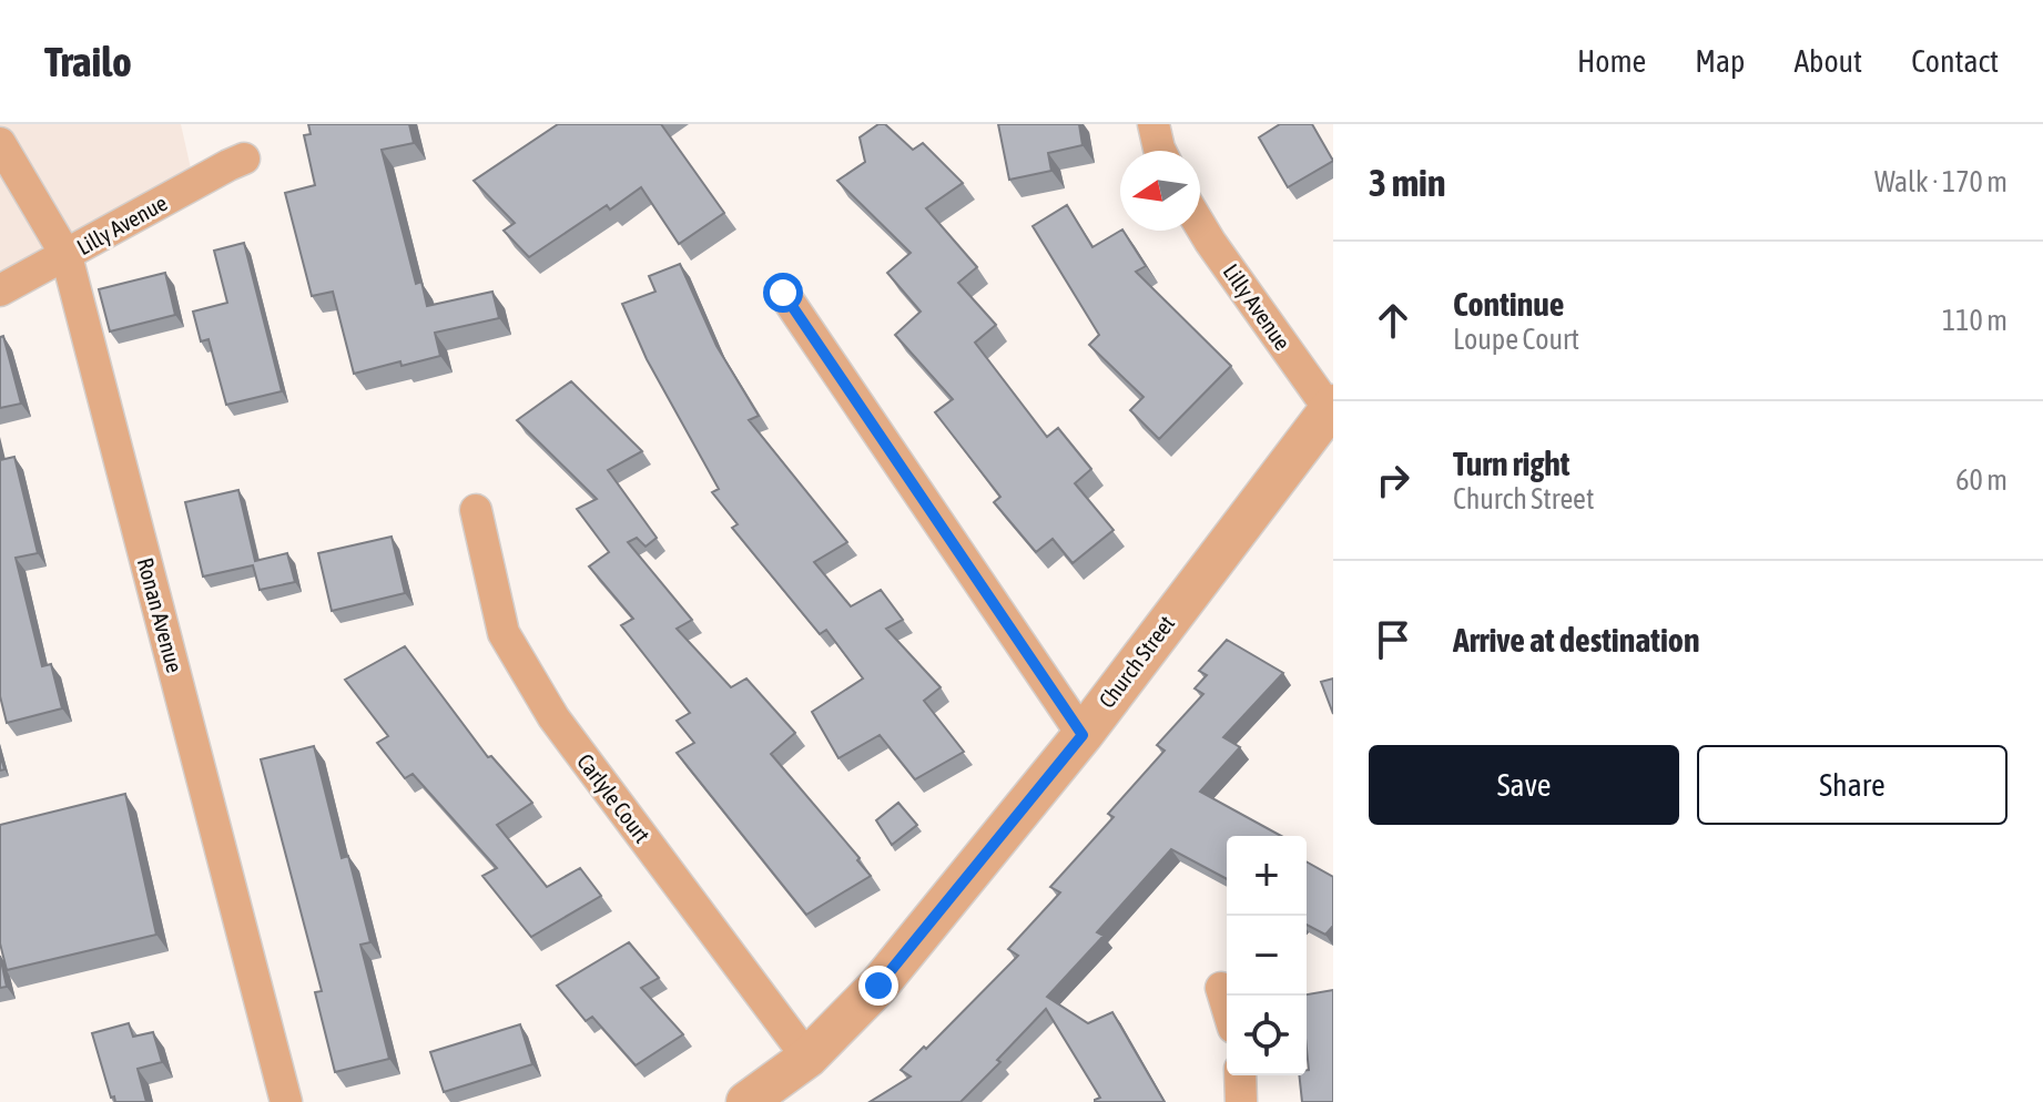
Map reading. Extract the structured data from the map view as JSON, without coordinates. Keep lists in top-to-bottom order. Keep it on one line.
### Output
{"streets":{"street":["Lilly Avenue","Ronan Avenue","Church Street","Carlyle Court"]},"crossings":[["Lilly Avenue","Ronan Avenue"],["Lilly Avenue","Church Street"],["Church Street","Carlyle Court"]],"north":"left","page":{"header":"Trailo","nav":["Home","Map","About","Contact"],"heading":["3 min","Walk · 170 m"],"list":[["Continue","Loupe Court","110 m"],["Turn right","Church Street","60 m"],"Arrive at destination"],"buttons":["Save","Share"],"map_buttons":["+","−"]}}
